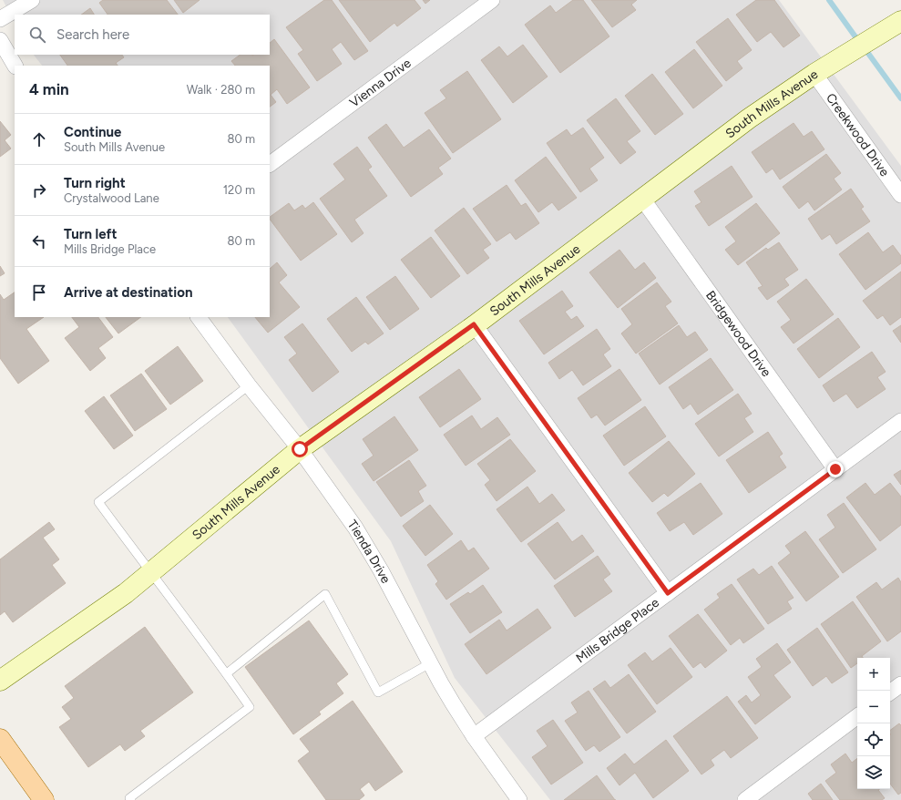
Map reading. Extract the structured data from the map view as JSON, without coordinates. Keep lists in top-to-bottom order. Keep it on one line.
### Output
{"streets":{"street":["Vienna Drive","South Mills Avenue","Creekwood Drive","Bridgewood Drive","Tienda Drive","Mills Bridge Place"]},"crossings":[["South Mills Avenue","Creekwood Drive"],["South Mills Avenue","Bridgewood Drive"],["South Mills Avenue","Tienda Drive"],["Bridgewood Drive","Mills Bridge Place"],["Tienda Drive","Mills Bridge Place"]],"page":{"search":"Search here","heading":["4 min","Walk · 280 m"],"list":[["Continue","South Mills Avenue","80 m"],["Turn right","Crystalwood Lane","120 m"],["Turn left","Mills Bridge Place","80 m"],"Arrive at destination"],"map_buttons":["+","−"]}}
